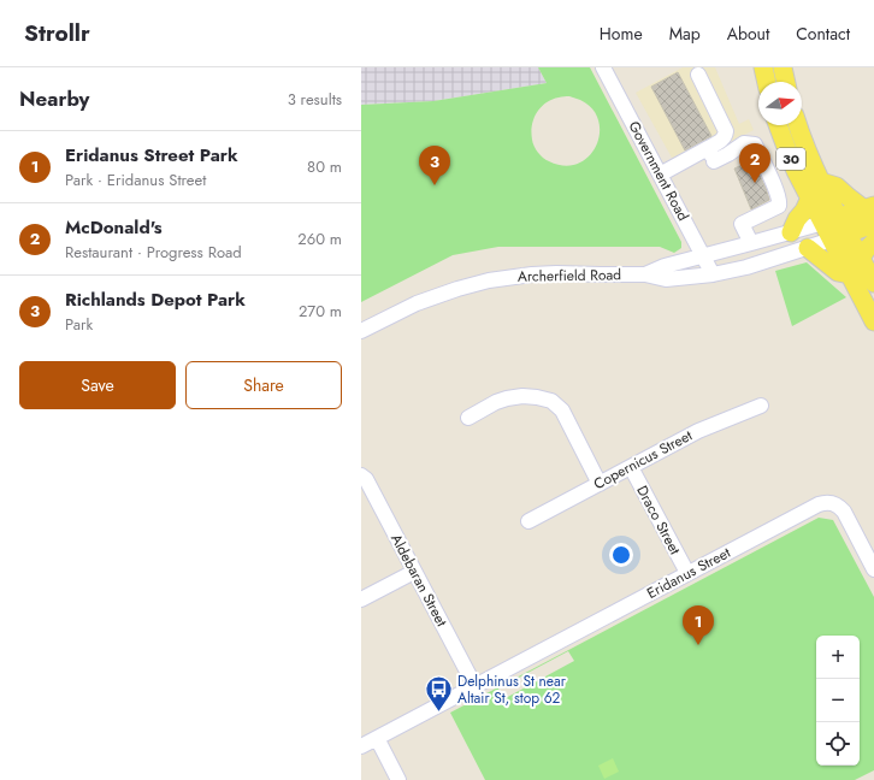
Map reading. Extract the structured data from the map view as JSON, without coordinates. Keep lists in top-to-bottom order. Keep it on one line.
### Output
{"streets":{"main road":["30","Archerfield Road"],"street":["Government Road","Copernicus Street","Draco Street","Eridanus Street","Aldebaran Street"]},"crossings":[["30","Archerfield Road"],["Government Road","Archerfield Road"],["Copernicus Street","Draco Street"],["Draco Street","Eridanus Street"],["Eridanus Street","Aldebaran Street"]],"places":{"bus stop":["Delphinus St near Altair St, stop 62"]},"north":"right","page":{"header":"Strollr","nav":["Home","Map","About","Contact"],"heading":["Nearby","3 results"],"list":[{"mark":"1","name":"Eridanus Street Park","note":"Park · Eridanus Street","value":"80 m"},{"mark":"2","name":"McDonald's","note":"Restaurant · Progress Road","value":"260 m"},{"mark":"3","name":"Richlands Depot Park","note":"Park","value":"270 m"}],"pins":["2","3","1"],"buttons":["Save","Share"],"map_buttons":["+","−"]}}
